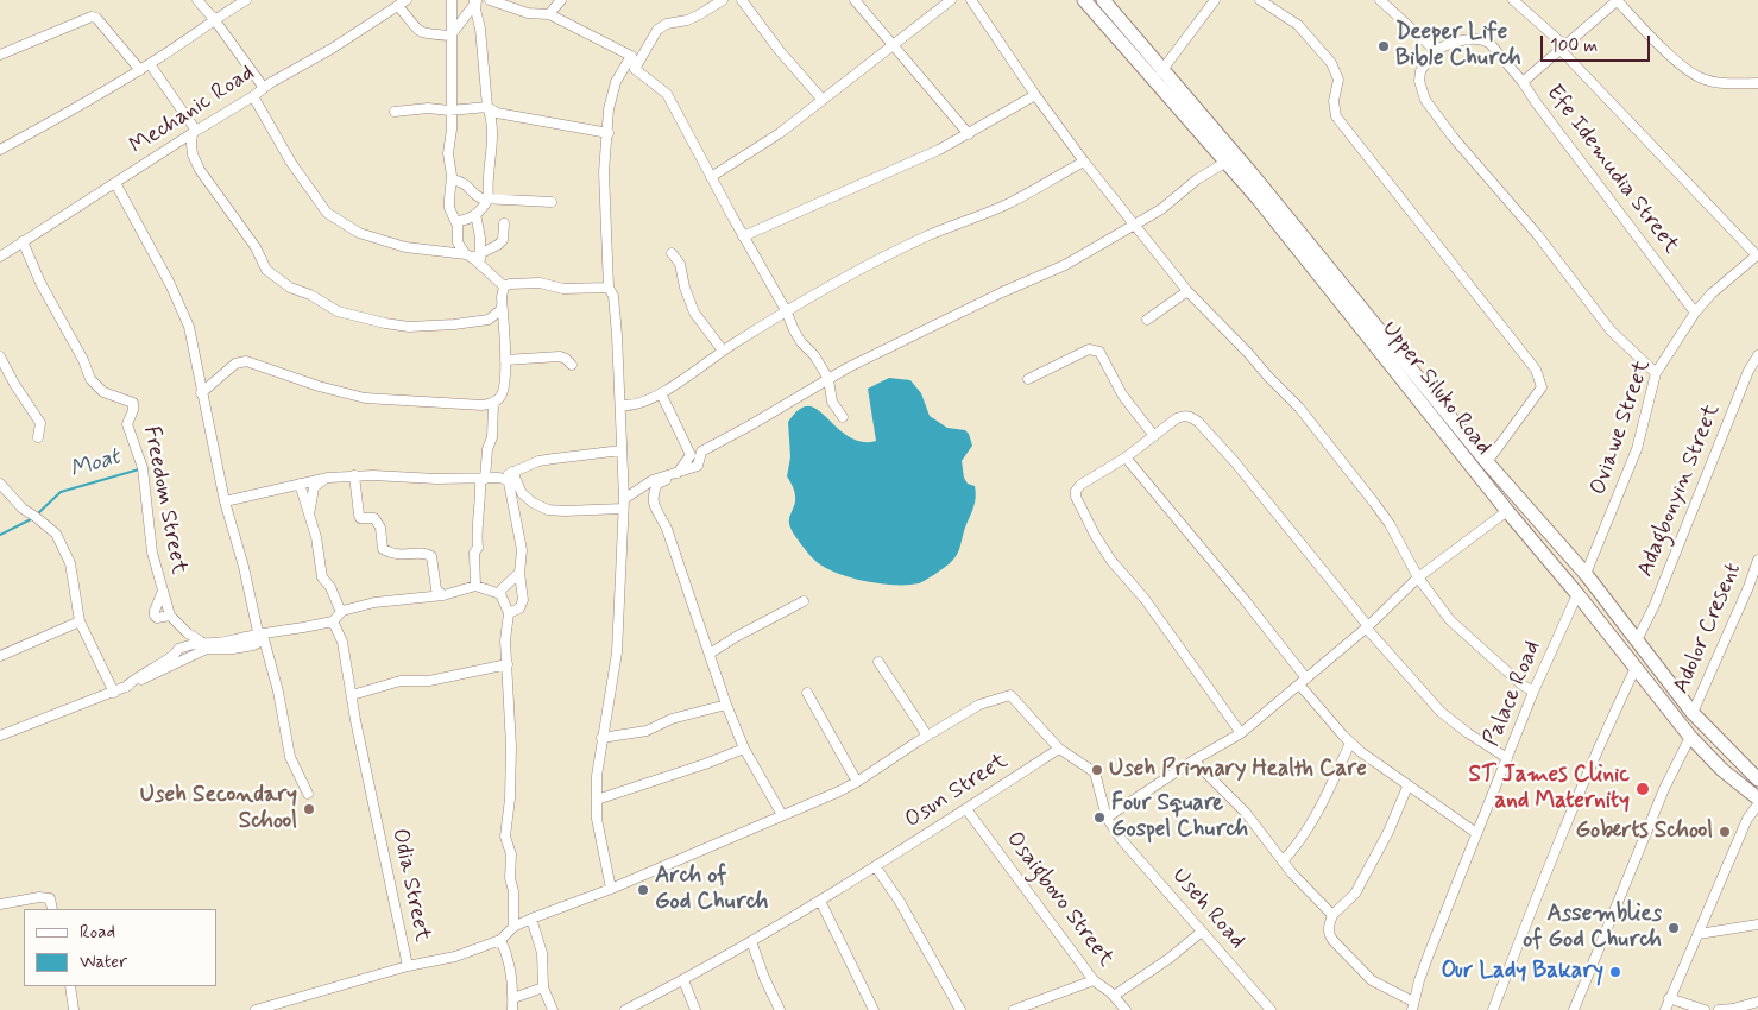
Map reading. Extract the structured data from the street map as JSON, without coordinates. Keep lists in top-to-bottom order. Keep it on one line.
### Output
{"streets":{"main road":["Upper Siluko Road"],"street":["Mechanic Road","Efe Idemudia Street","Oviawe Street","Adagbonyin Street","Freedom Street","Adolor Cresent","Palace Road","Osun Street","Odia Street","Osaigbovo Street","Useh Road"]},"crossings":[["Mechanic Road","Freedom Street"],["Efe Idemudia Street","Oviawe Street"],["Upper Siluko Road","Oviawe Street"],["Upper Siluko Road","Adagbonyin Street"],["Upper Siluko Road","Adolor Cresent"],["Upper Siluko Road","Palace Road"],["Osun Street","Osaigbovo Street"],["Osun Street","Useh Road"]],"water":["Moat"],"places":["Deeper Life Bible Church","Useh Primary Health Care","ST James Clinic and Maternity","Useh Secondary School","Four Square Gospel Church","Goberts School","Arch of God Church","Assemblies of God Church","Our Lady Bakary"],"legend":["Road","Water"],"scale_bar":"100 m"}
